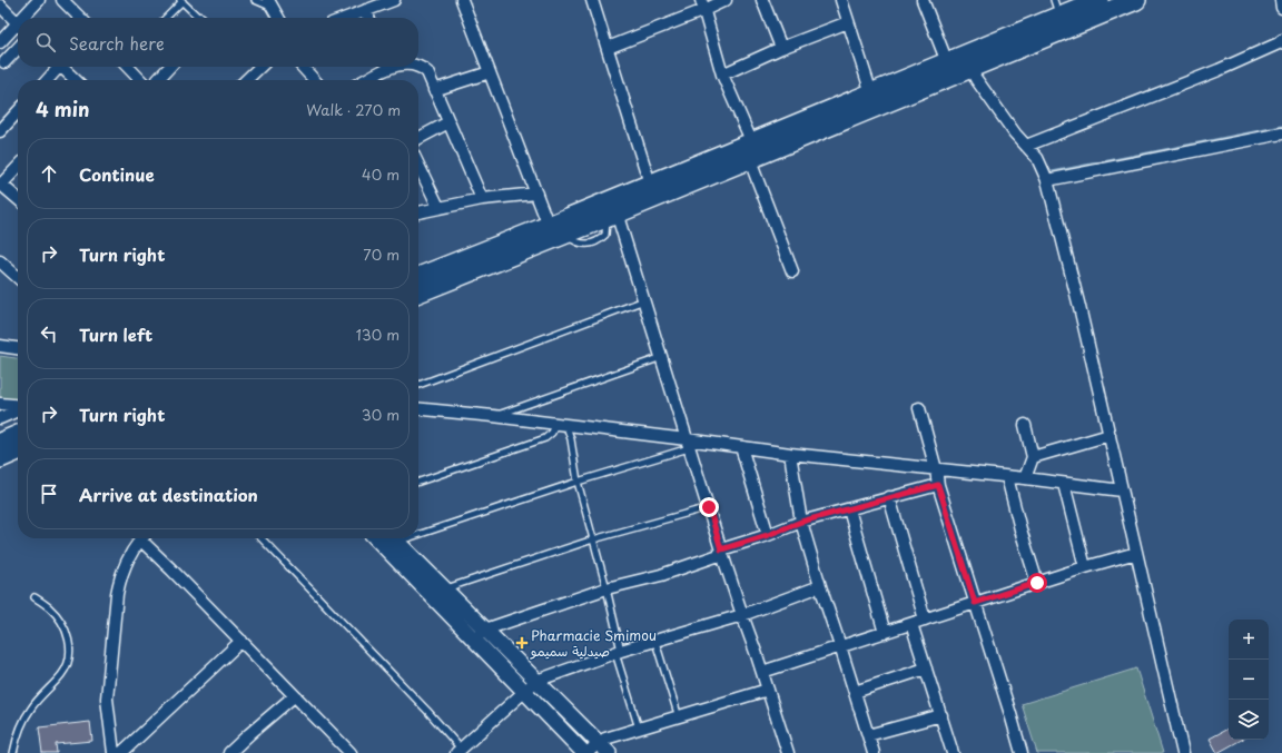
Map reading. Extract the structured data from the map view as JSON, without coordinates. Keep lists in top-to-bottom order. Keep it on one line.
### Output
{"places":{"health":["Pharmacie Smimou صيدلية سميمو"]},"page":{"search":"Search here","heading":["4 min","Walk · 270 m"],"list":[["Continue","40 m"],["Turn right","70 m"],["Turn left","130 m"],["Turn right","30 m"],"Arrive at destination"],"map_buttons":["+","−"]}}
